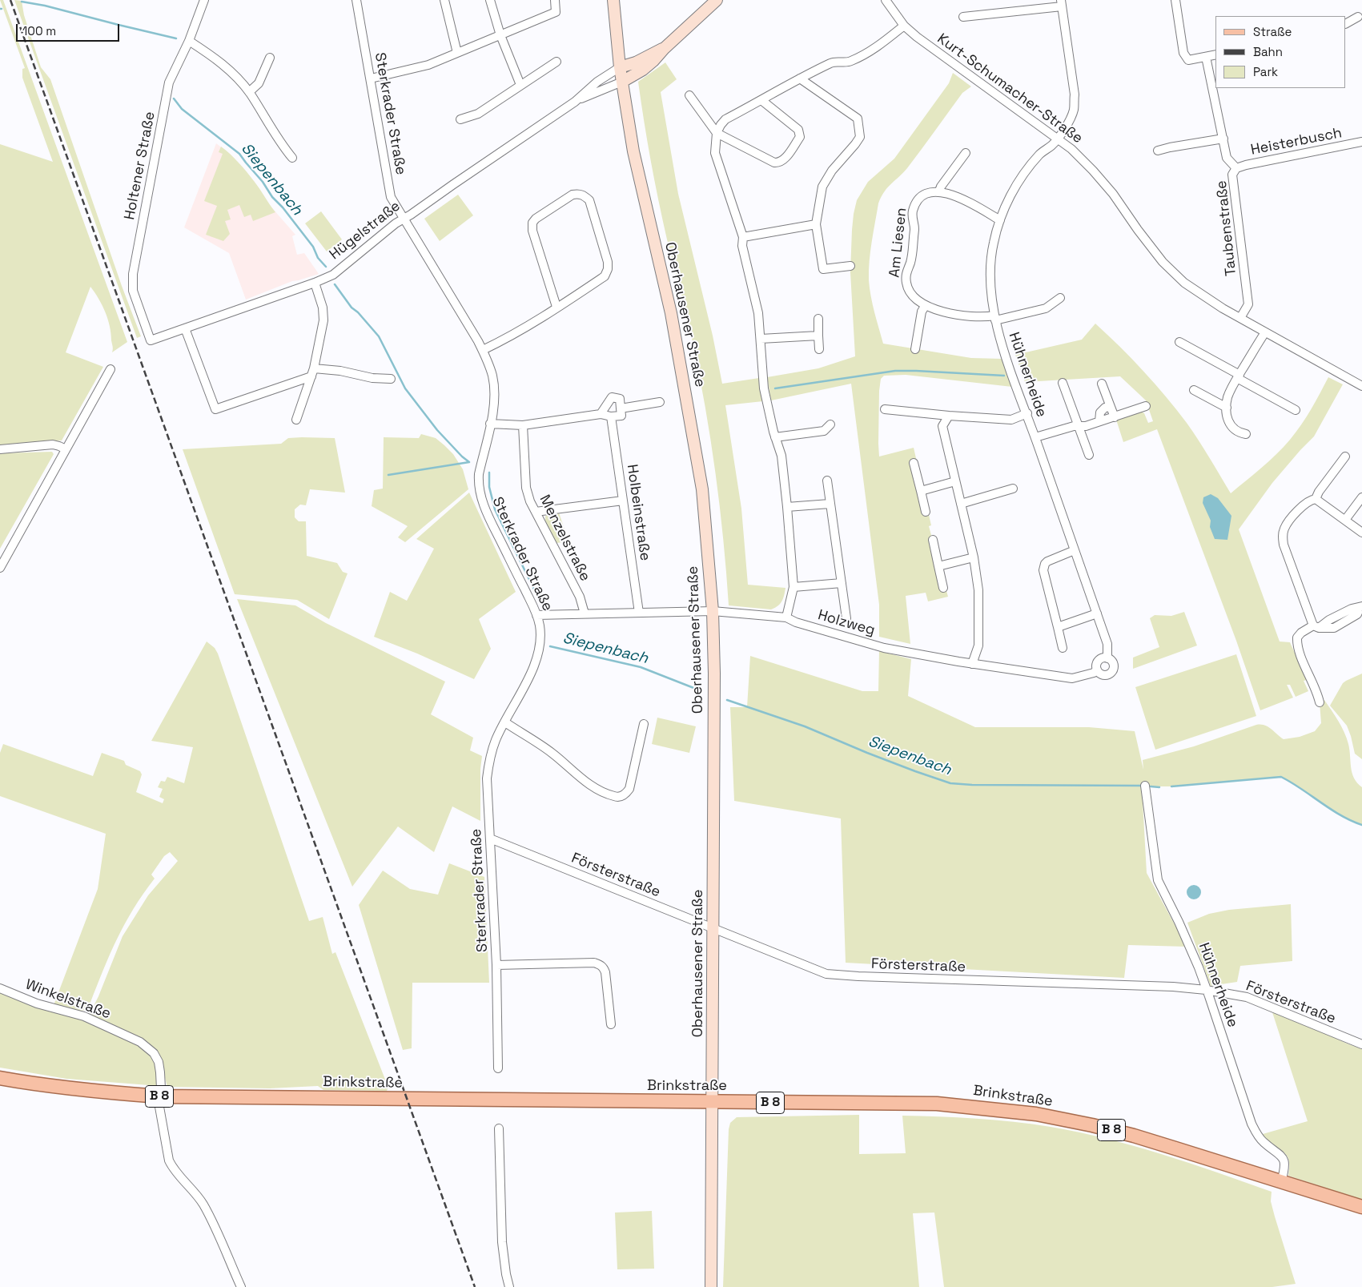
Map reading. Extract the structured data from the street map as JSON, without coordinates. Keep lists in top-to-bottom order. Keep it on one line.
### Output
{"streets":{"main road":["Hügelstraße","Oberhausener Straße","Brinkstraße","B 8"],"street":["Kurt-Schumacher-Straße","Sterkrader Straße","Heisterbusch","Holtener Straße","Taubenstraße","Am Liesen","Hühnerheide","Holbeinstraße","Menzelstraße","Holzweg","Försterstraße","Winkelstraße"]},"crossings":[["Kurt-Schumacher-Straße","Taubenstraße"],["Kurt-Schumacher-Straße","Hühnerheide"],["Sterkrader Straße","Hügelstraße"],["Sterkrader Straße","Holzweg"],["Sterkrader Straße","Försterstraße"],["Heisterbusch","Taubenstraße"],["Holtener Straße","Hügelstraße"],["Hügelstraße","Oberhausener Straße"],["Am Liesen","Hühnerheide"],["Oberhausener Straße","Holzweg"],["Oberhausener Straße","Försterstraße"],["Oberhausener Straße","Brinkstraße"],["Hühnerheide","Holzweg"],["Hühnerheide","Försterstraße"],["Hühnerheide","Brinkstraße"],["Holbeinstraße","Holzweg"],["Menzelstraße","Holzweg"],["Winkelstraße","Brinkstraße"]],"water":["Siepenbach"],"legend":["Straße","Bahn","Park"],"scale_bar":"100 m"}
